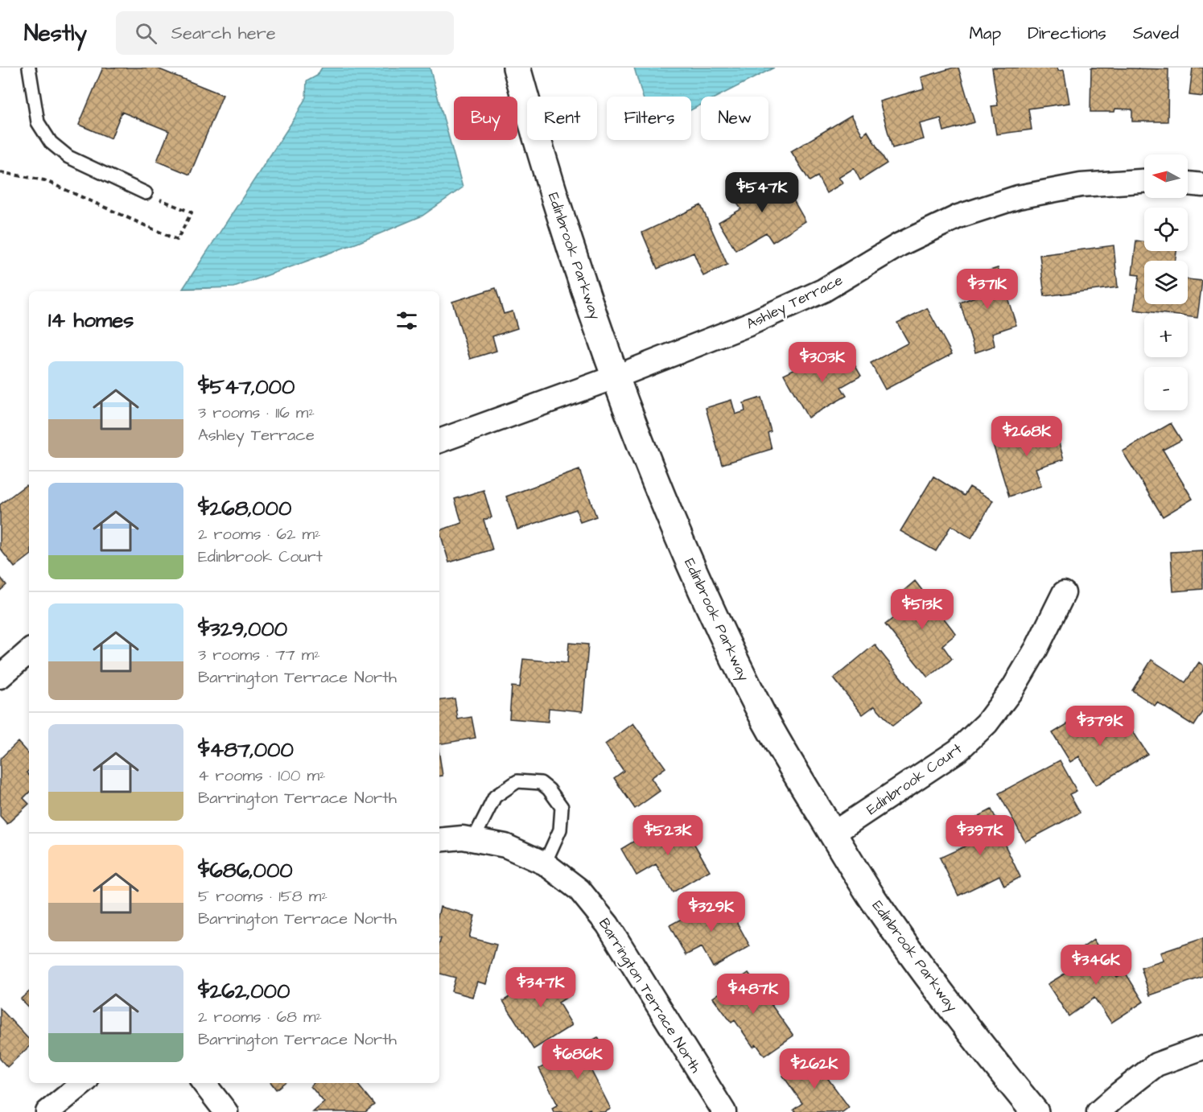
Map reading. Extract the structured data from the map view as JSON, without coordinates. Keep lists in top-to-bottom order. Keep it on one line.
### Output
{"streets":{"street":["Edinbrook Parkway","Ashley Terrace","Edinbrook Court","Barrington Terrace North"]},"crossings":[["Edinbrook Parkway","Ashley Terrace"],["Edinbrook Parkway","Edinbrook Court"]],"north":"left","page":{"header":"Nestly","search":"Search here","nav":["Map","Directions","Saved"],"chip":["Buy","Rent","Filters","New"],"map_buttons":["+","−"],"price":["$547K","$371K","$303K","$268K","$513K","$379K","$523K","$397K","$329K","$346K","$347K","$487K","$686K","$262K"],"heading":"14 homes","list":[{"name":"$547,000","note":"3 rooms · 116 m² · Ashley Terrace"},{"name":"$268,000","note":"2 rooms · 62 m² · Edinbrook Court"},{"name":"$329,000","note":"3 rooms · 77 m² · Barrington Terrace North"},{"name":"$487,000","note":"4 rooms · 100 m² · Barrington Terrace North"},{"name":"$686,000","note":"5 rooms · 158 m² · Barrington Terrace North"},{"name":"$262,000","note":"2 rooms · 68 m² · Barrington Terrace North"}]}}
